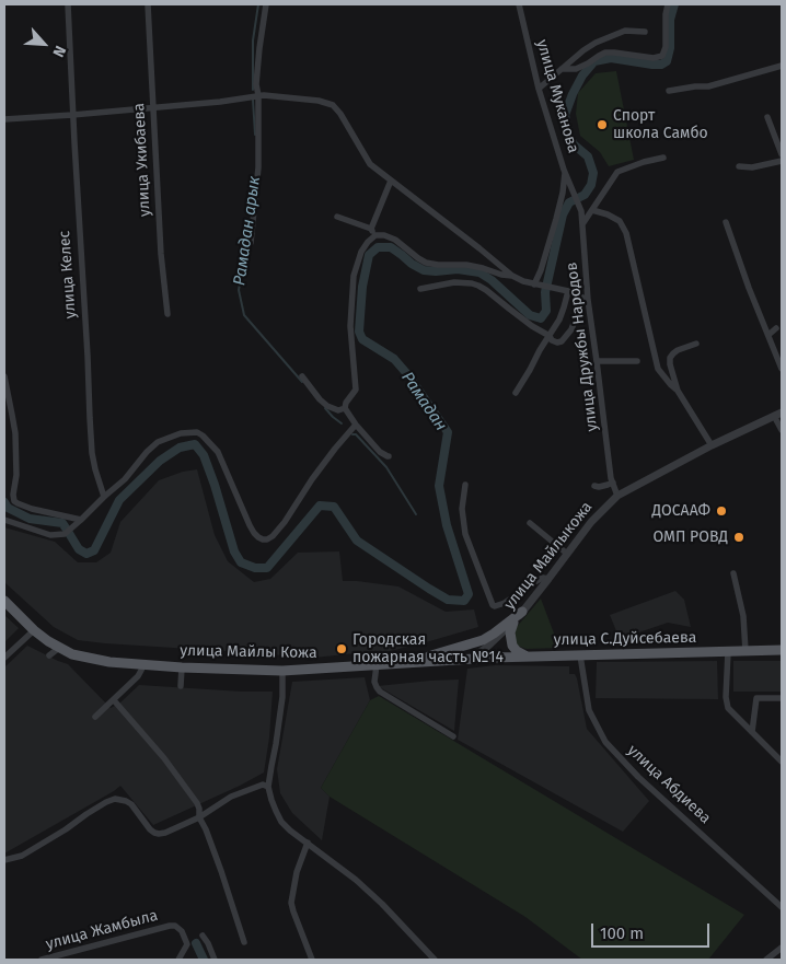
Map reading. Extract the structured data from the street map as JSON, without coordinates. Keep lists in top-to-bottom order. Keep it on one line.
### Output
{"streets":{"main road":["улица С.Дуйсебаева","улица Майлы Кожа"],"street":["улица Муканова","улица Укибаева","улица Келес","улица Дружбы Народов","улица Майлыкожа","улица Абдиева","улица Жамбыла"]},"crossings":[["улица Муканова","улица Дружбы Народов"],["улица Дружбы Народов","улица Майлыкожа"],["улица Майлыкожа","улица С.Дуйсебаева"],["улица Майлыкожа","улица Майлы Кожа"],["улица С.Дуйсебаева","улица Майлы Кожа"],["улица С.Дуйсебаева","улица Абдиева"]],"water":["Рамадан арык","Рамадан"],"places":["Спорт школа Самбо","ДОСААФ","ОМП РОВД","Городская пожарная часть №14"],"scale_bar":"100 m","north":"bottom right"}
